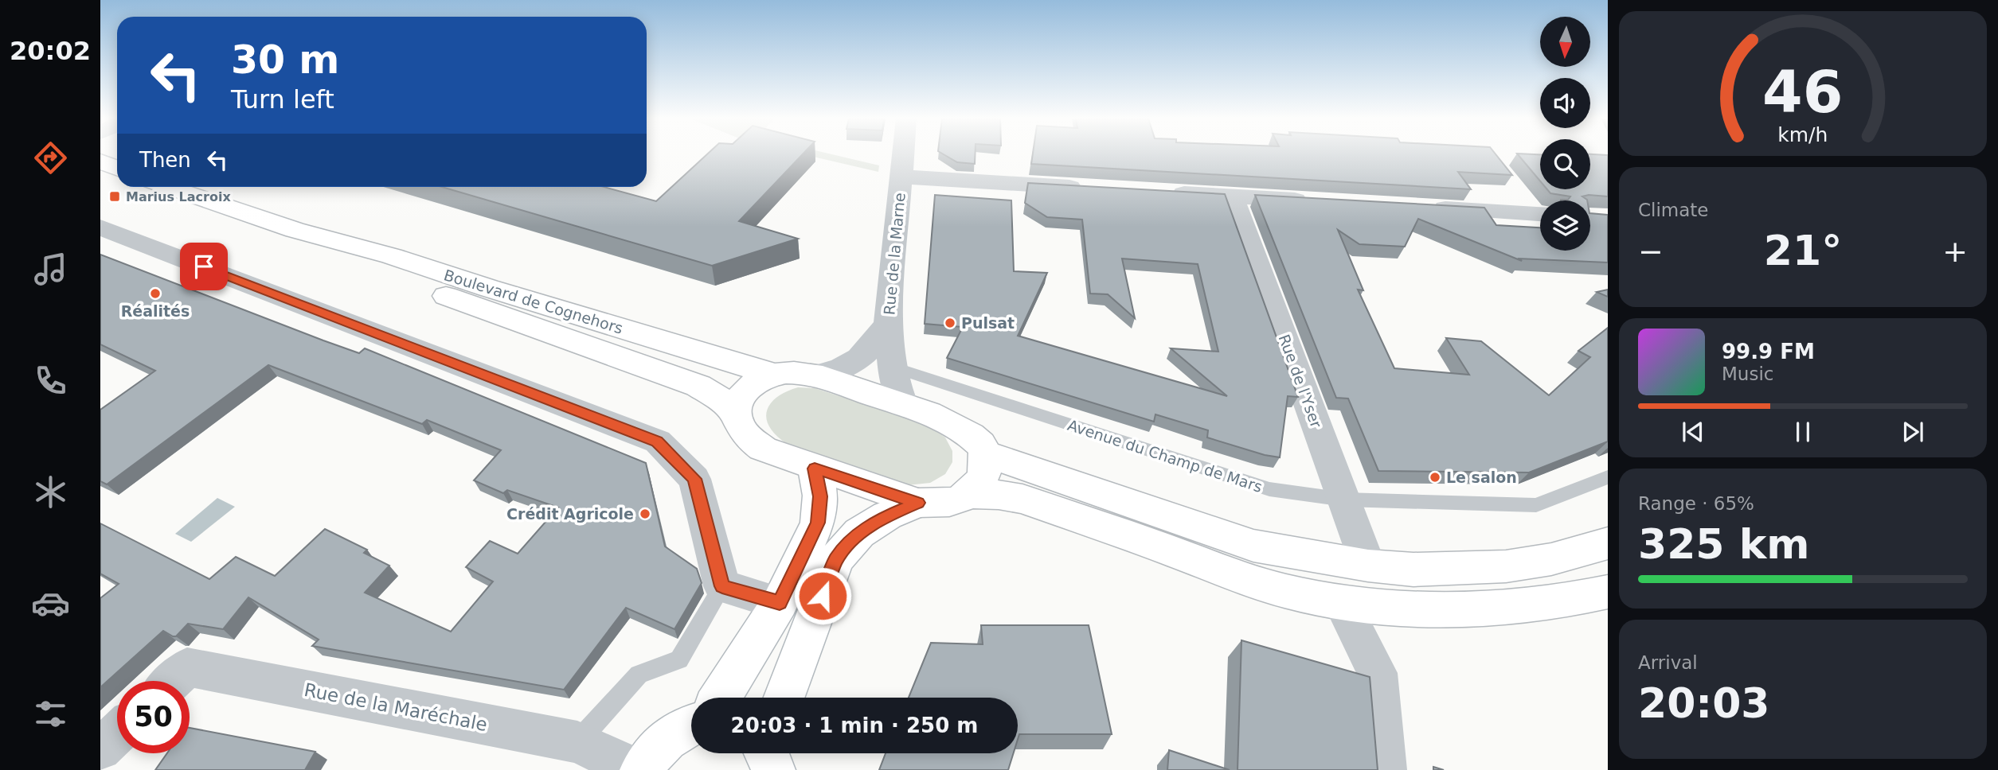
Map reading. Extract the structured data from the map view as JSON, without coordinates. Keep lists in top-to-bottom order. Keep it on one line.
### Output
{"streets":{"main road":["Boulevard de Cognehors"],"street":["Rue de la Marne","Rue de l'Yser","Rue de la Maréchale"],"lane":["Avenue du Champ de Mars"]},"crossings":[["Rue de la Marne","Avenue du Champ de Mars"],["Rue de l'Yser","Avenue du Champ de Mars"]],"places":{"transit":["Marius Lacroix"],"other":["Réalités","Pulsat","Le salon","Crédit Agricole"]},"north":"bottom","page":{"tabs":"20:02","turn":["30 m","Turn left"],"then":"Then","tile":["Climate",["Range · 65%","325 km"],["Arrival","20:03"]],"heat":["−","21°","+"],"song":["99.9 FM","Music"],"limit":"50","trip":"20:03 · 1 min · 250 m","gauge":["46","km/h"]}}
